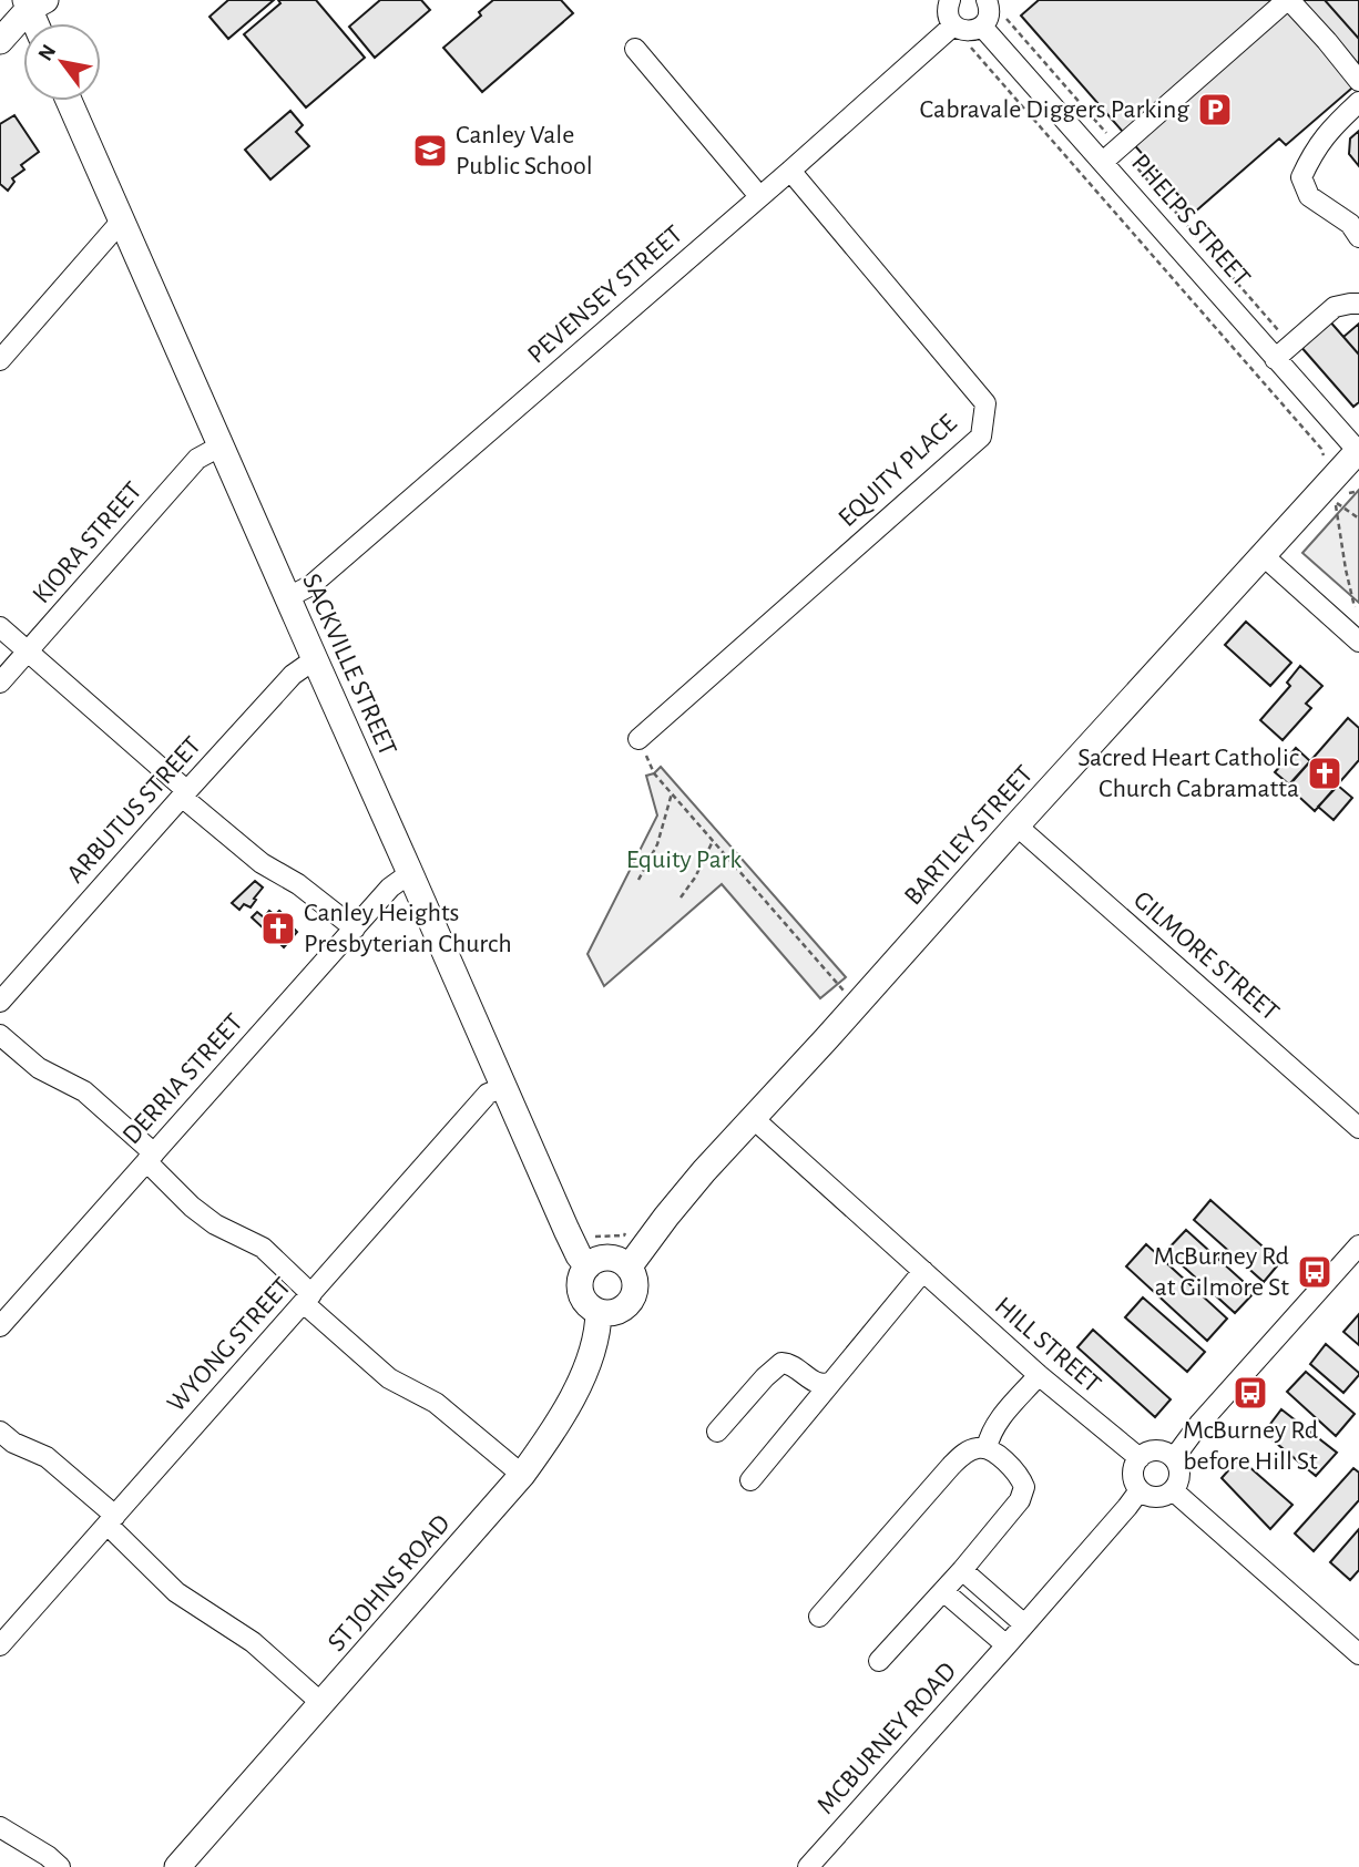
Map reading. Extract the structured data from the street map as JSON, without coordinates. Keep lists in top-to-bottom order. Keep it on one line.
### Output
{"streets":{"main road":["SACKVILLE STREET","BARTLEY STREET","ST JOHNS ROAD"],"street":["PHELPS STREET","PEVENSEY STREET","EQUITY PLACE","KIORA STREET","ARBUTUS STREET","GILMORE STREET","DERRIA STREET","WYONG STREET","HILL STREET","MCBURNEY ROAD"]},"crossings":[["PHELPS STREET","BARTLEY STREET"],["PEVENSEY STREET","EQUITY PLACE"],["PEVENSEY STREET","SACKVILLE STREET"],["KIORA STREET","SACKVILLE STREET"],["SACKVILLE STREET","ARBUTUS STREET"],["SACKVILLE STREET","BARTLEY STREET"],["SACKVILLE STREET","DERRIA STREET"],["SACKVILLE STREET","WYONG STREET"],["SACKVILLE STREET","ST JOHNS ROAD"],["BARTLEY STREET","GILMORE STREET"],["BARTLEY STREET","HILL STREET"],["BARTLEY STREET","ST JOHNS ROAD"],["HILL STREET","MCBURNEY ROAD"]],"parks":["Equity Park"],"places":{"parking":["Cabravale Diggers Parking"],"school or university":["Canley Vale Public School"],"church":["Sacred Heart Catholic Church Cabramatta","Canley Heights Presbyterian Church"],"bus stop":["McBurney Rd at Gilmore St","McBurney Rd before Hill St"]},"north":"top left"}
